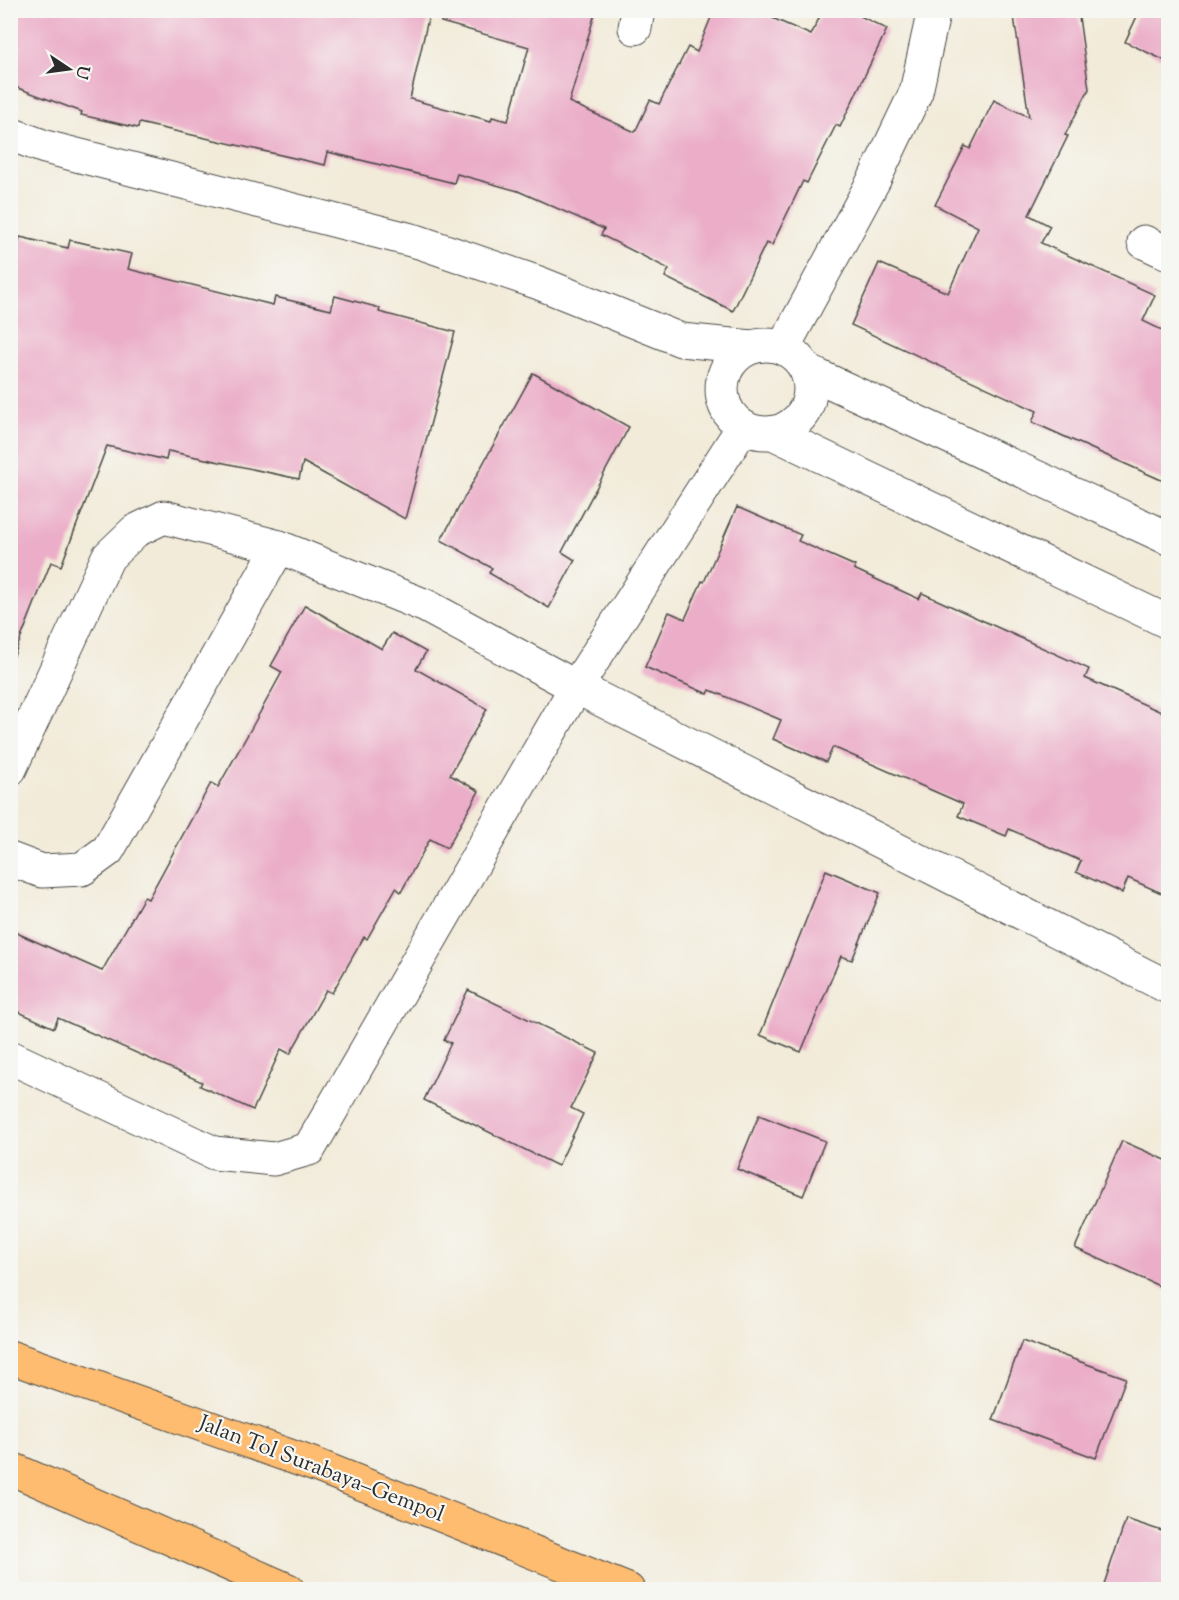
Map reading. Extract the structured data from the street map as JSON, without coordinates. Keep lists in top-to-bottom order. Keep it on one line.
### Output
{"streets":{"highway":["Jalan Tol Surabaya–Gempol"]},"north":"right"}
